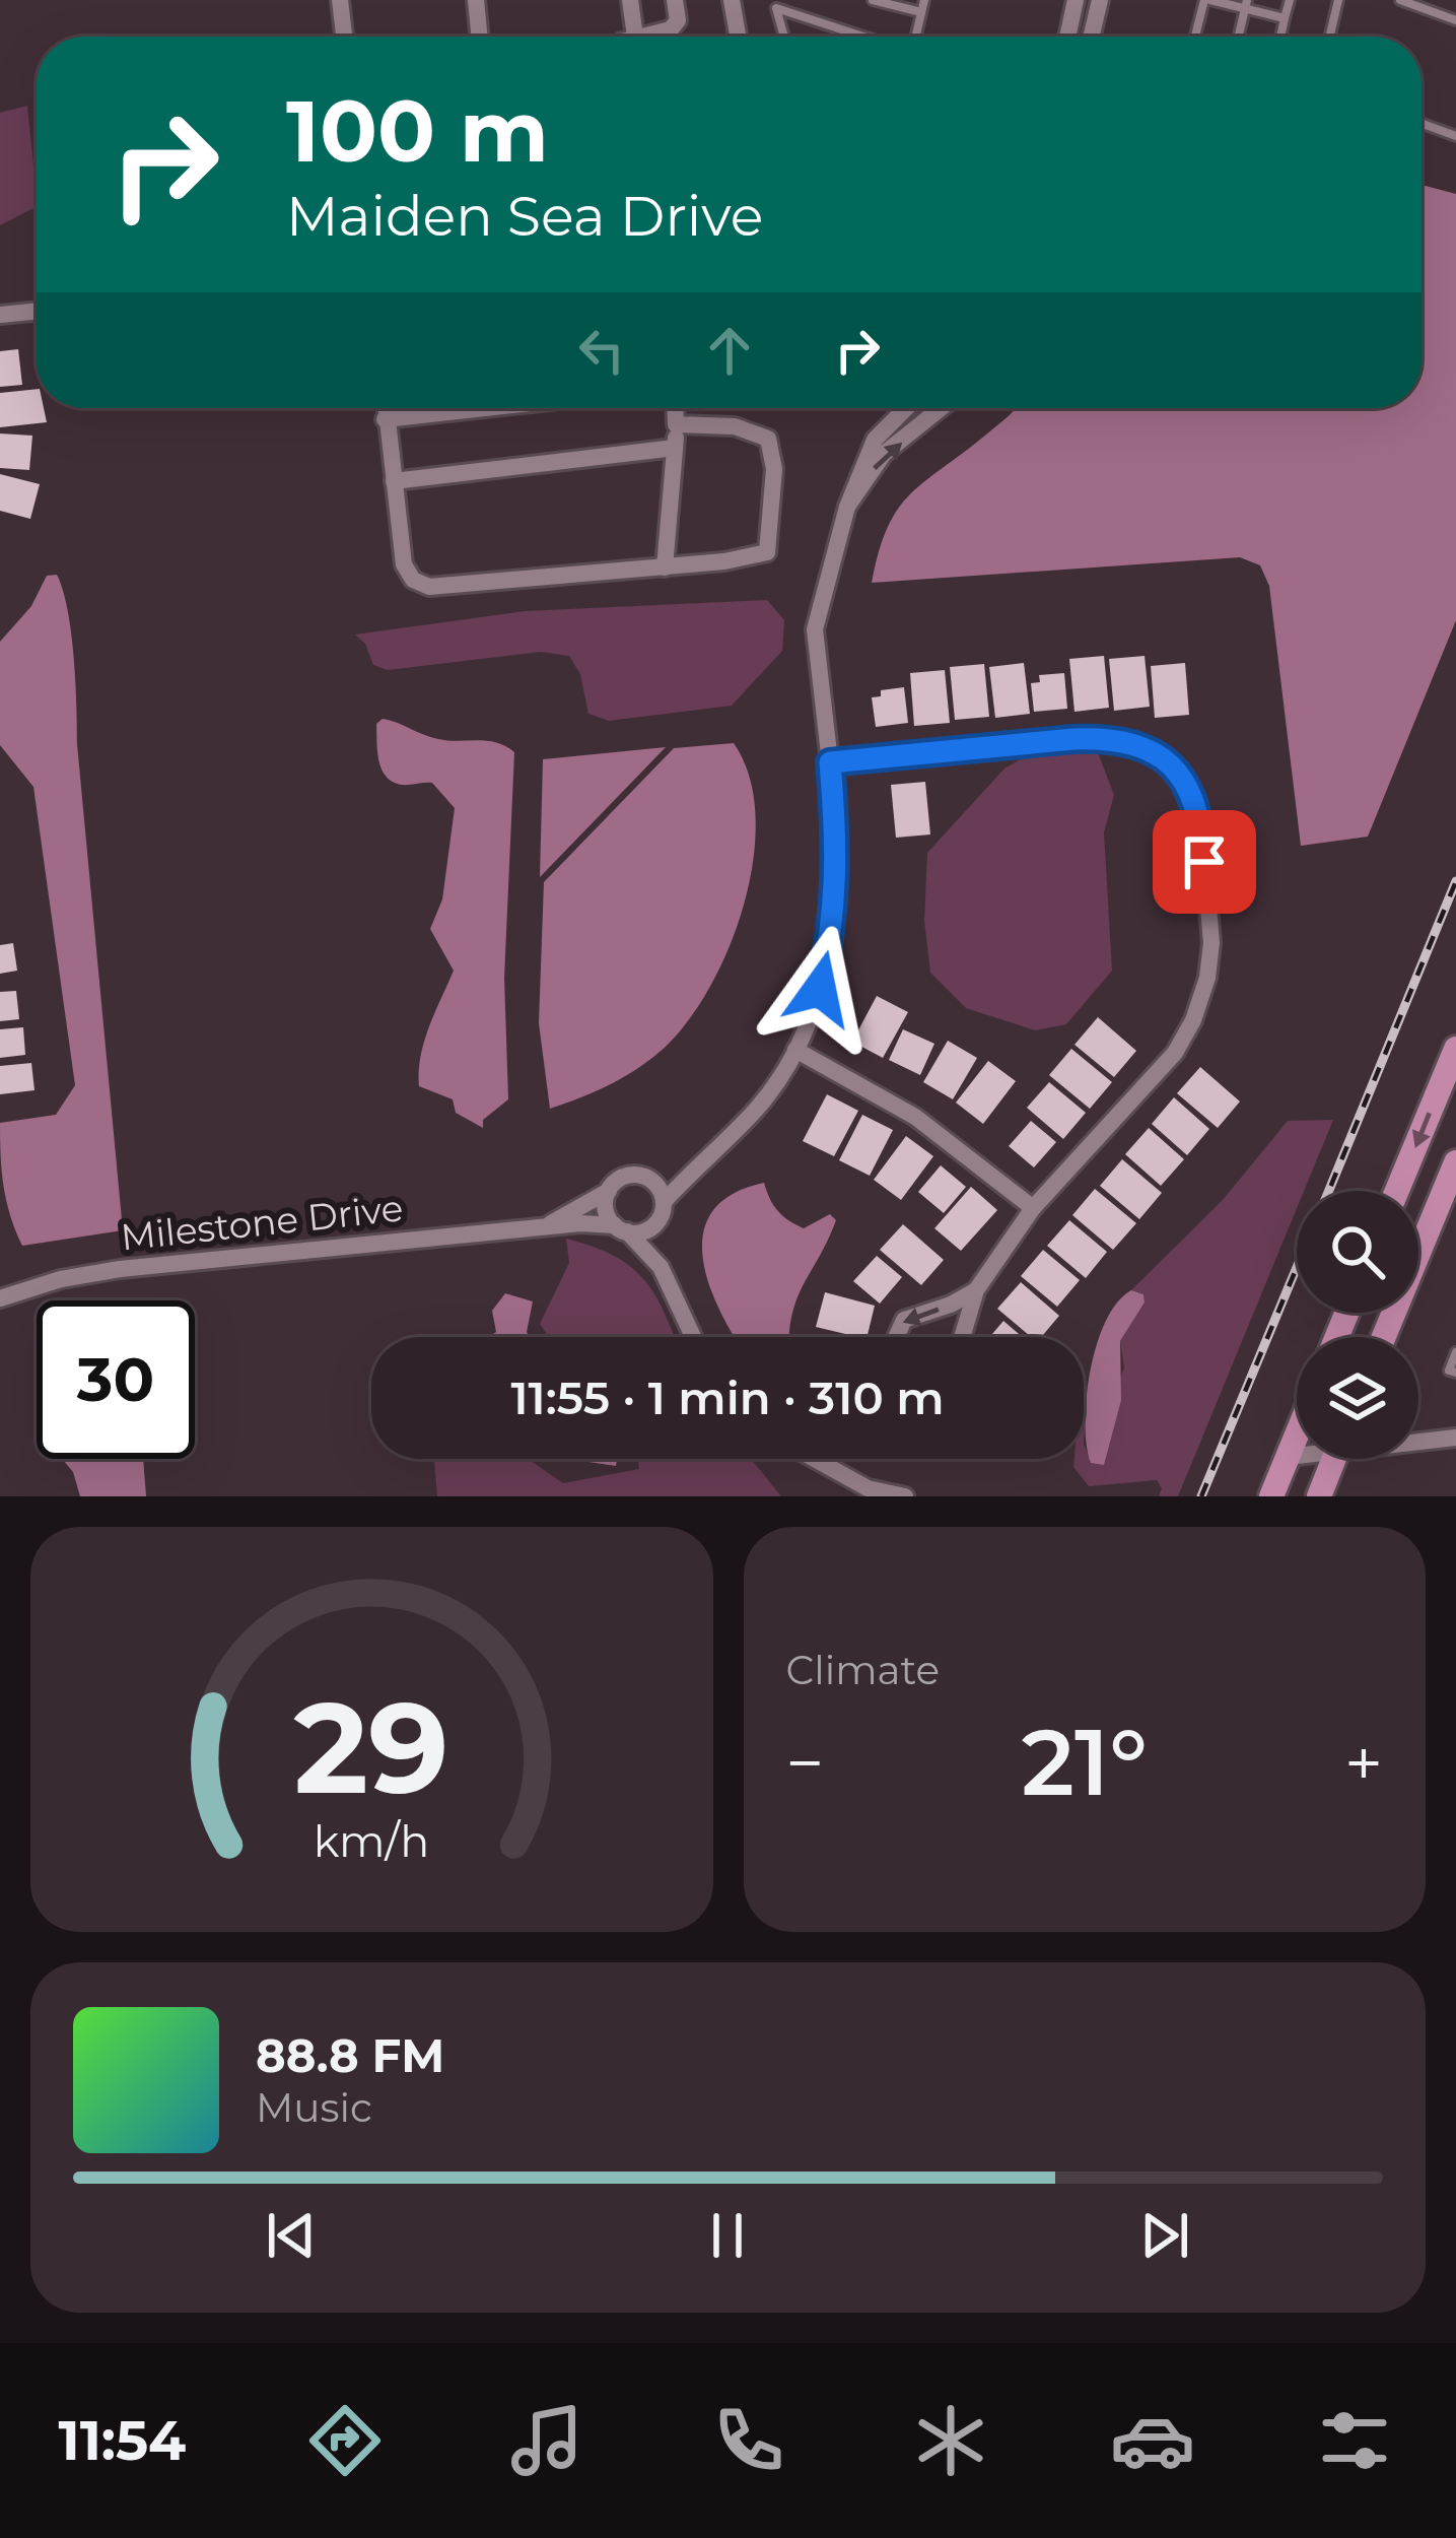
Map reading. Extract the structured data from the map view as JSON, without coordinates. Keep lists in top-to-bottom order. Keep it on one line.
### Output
{"streets":{"street":["Milestone Drive"]},"page":{"turn":["100 m","Maiden Sea Drive"],"limit":"30","trip":"11:55 · 1 min · 310 m","tile":"Climate","heat":["−","21°","+"],"song":["88.8 FM","Music"],"tabs":"11:54","gauge":["29","km/h"]}}
